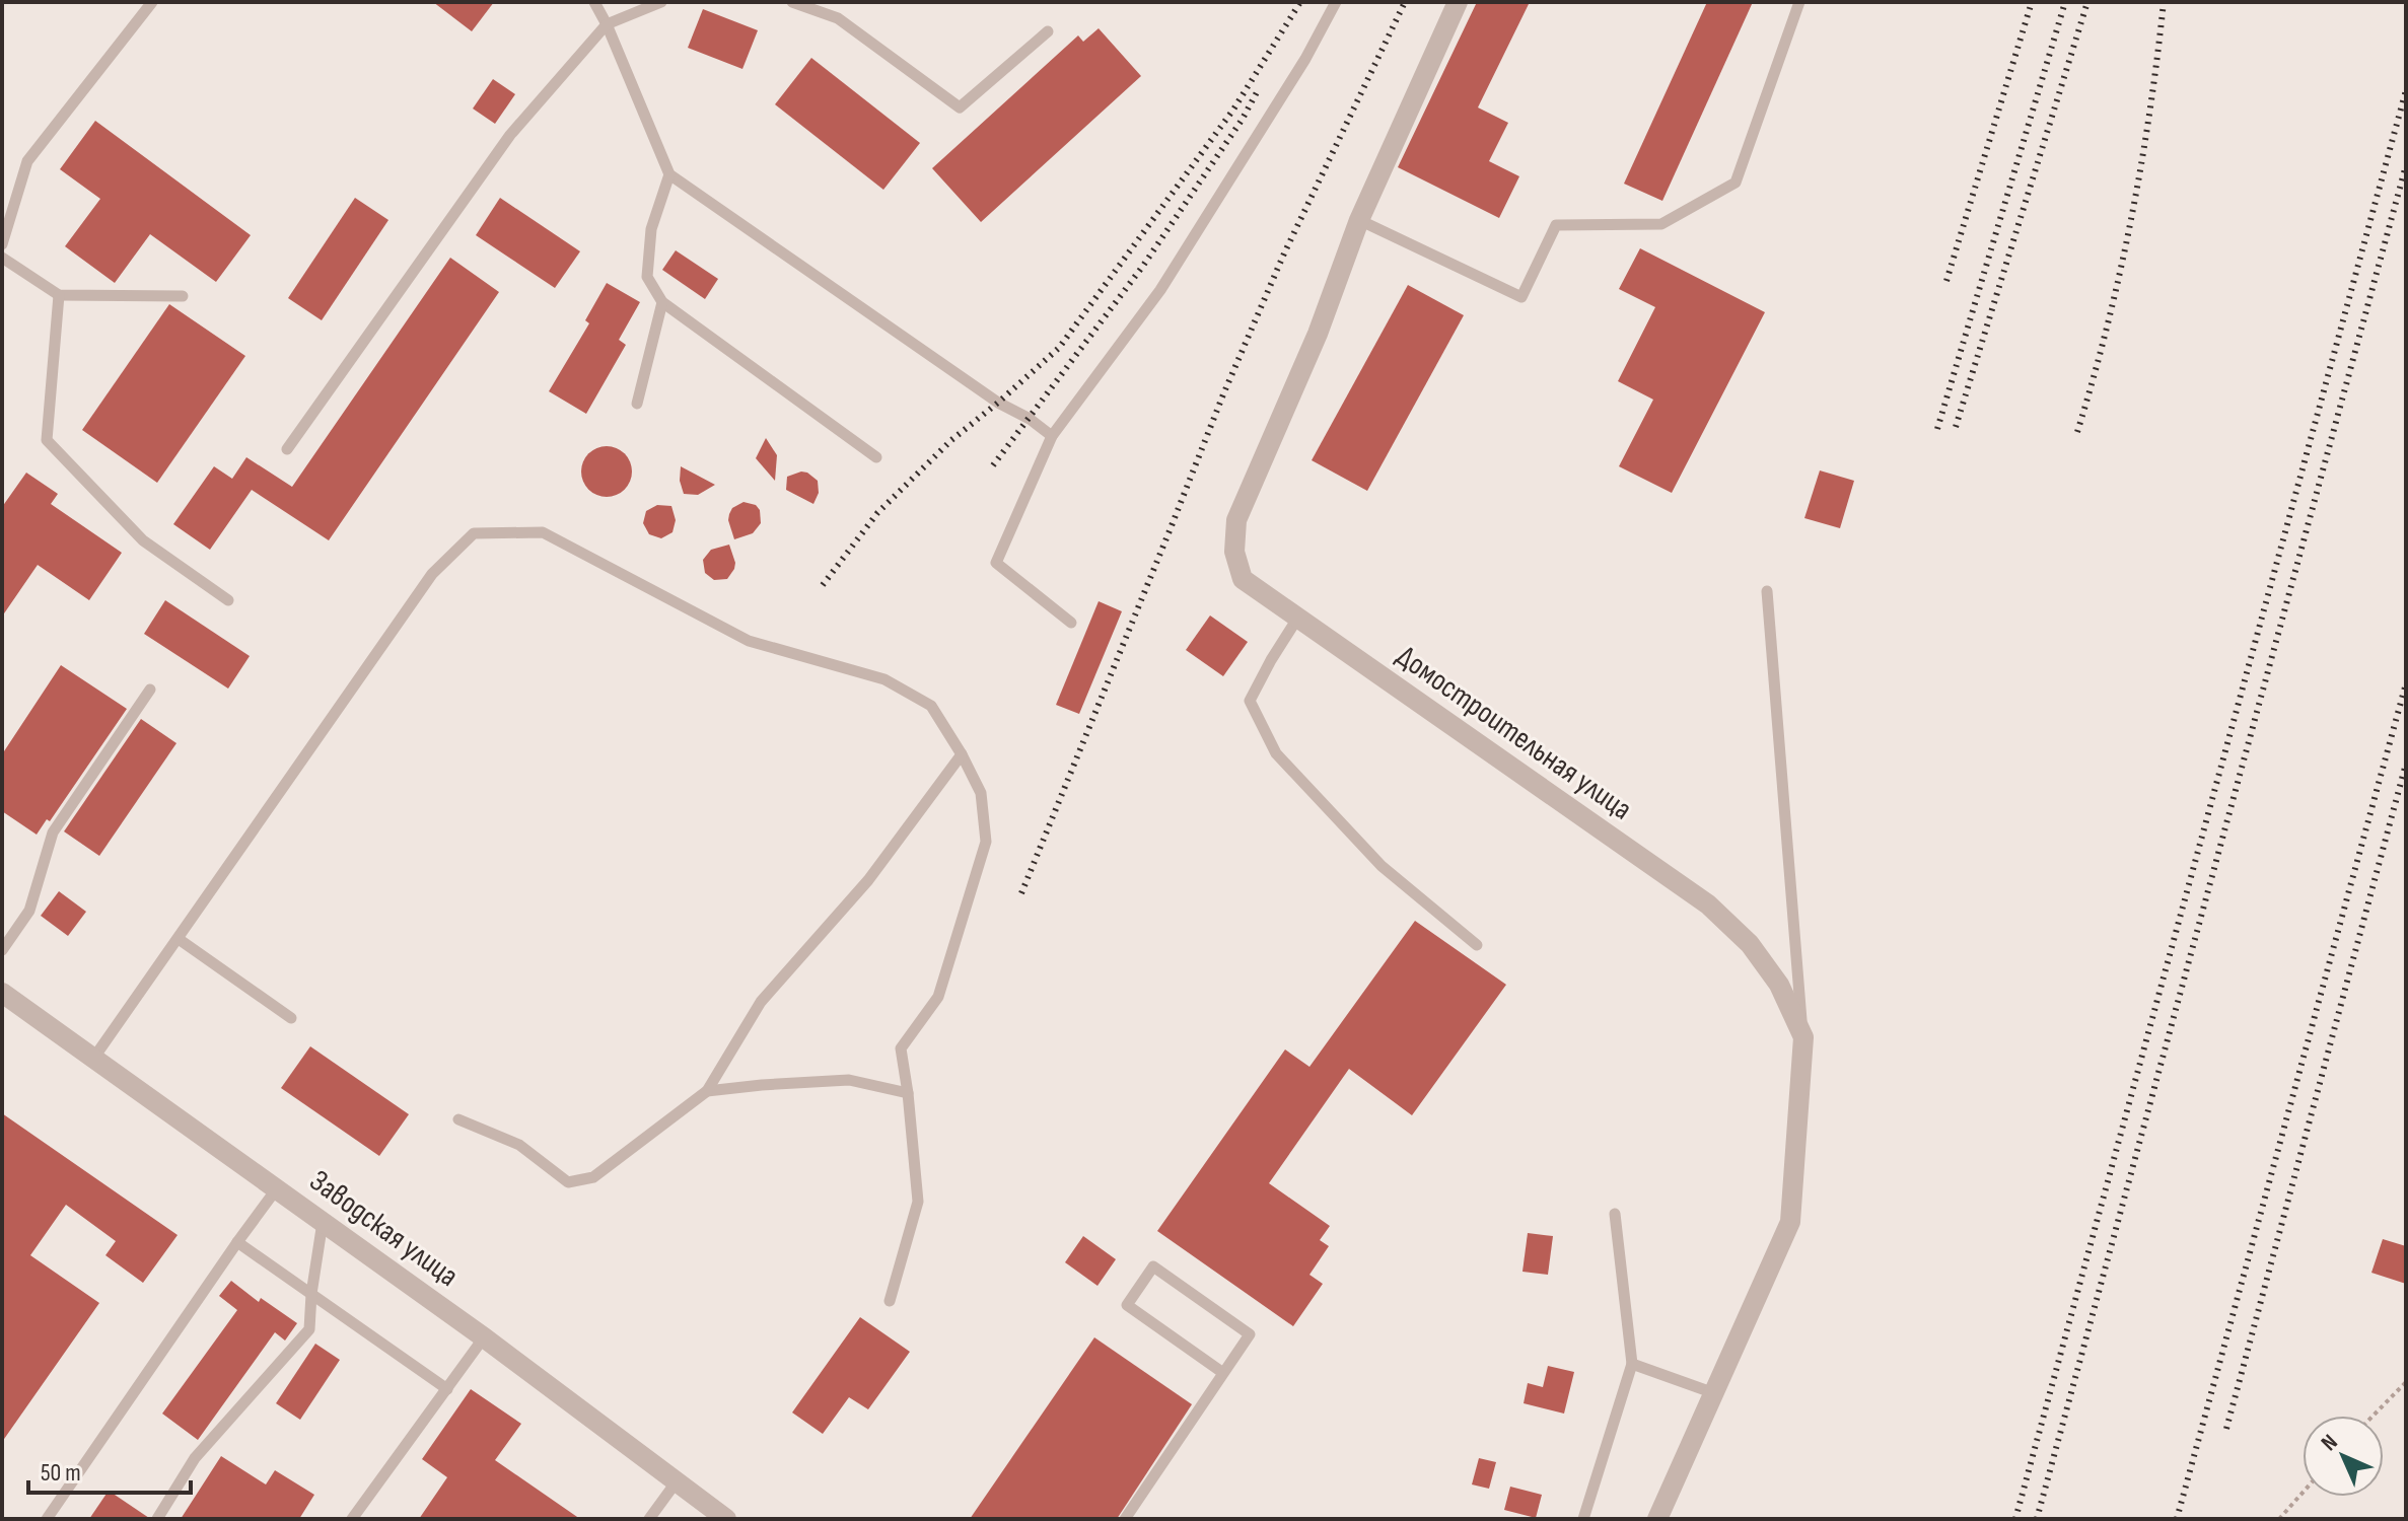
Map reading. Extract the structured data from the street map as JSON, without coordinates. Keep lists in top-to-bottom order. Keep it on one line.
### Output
{"streets":{"street":["Домостроительная улица","Заводская улица"]},"scale_bar":"50 m","north":"top left"}
